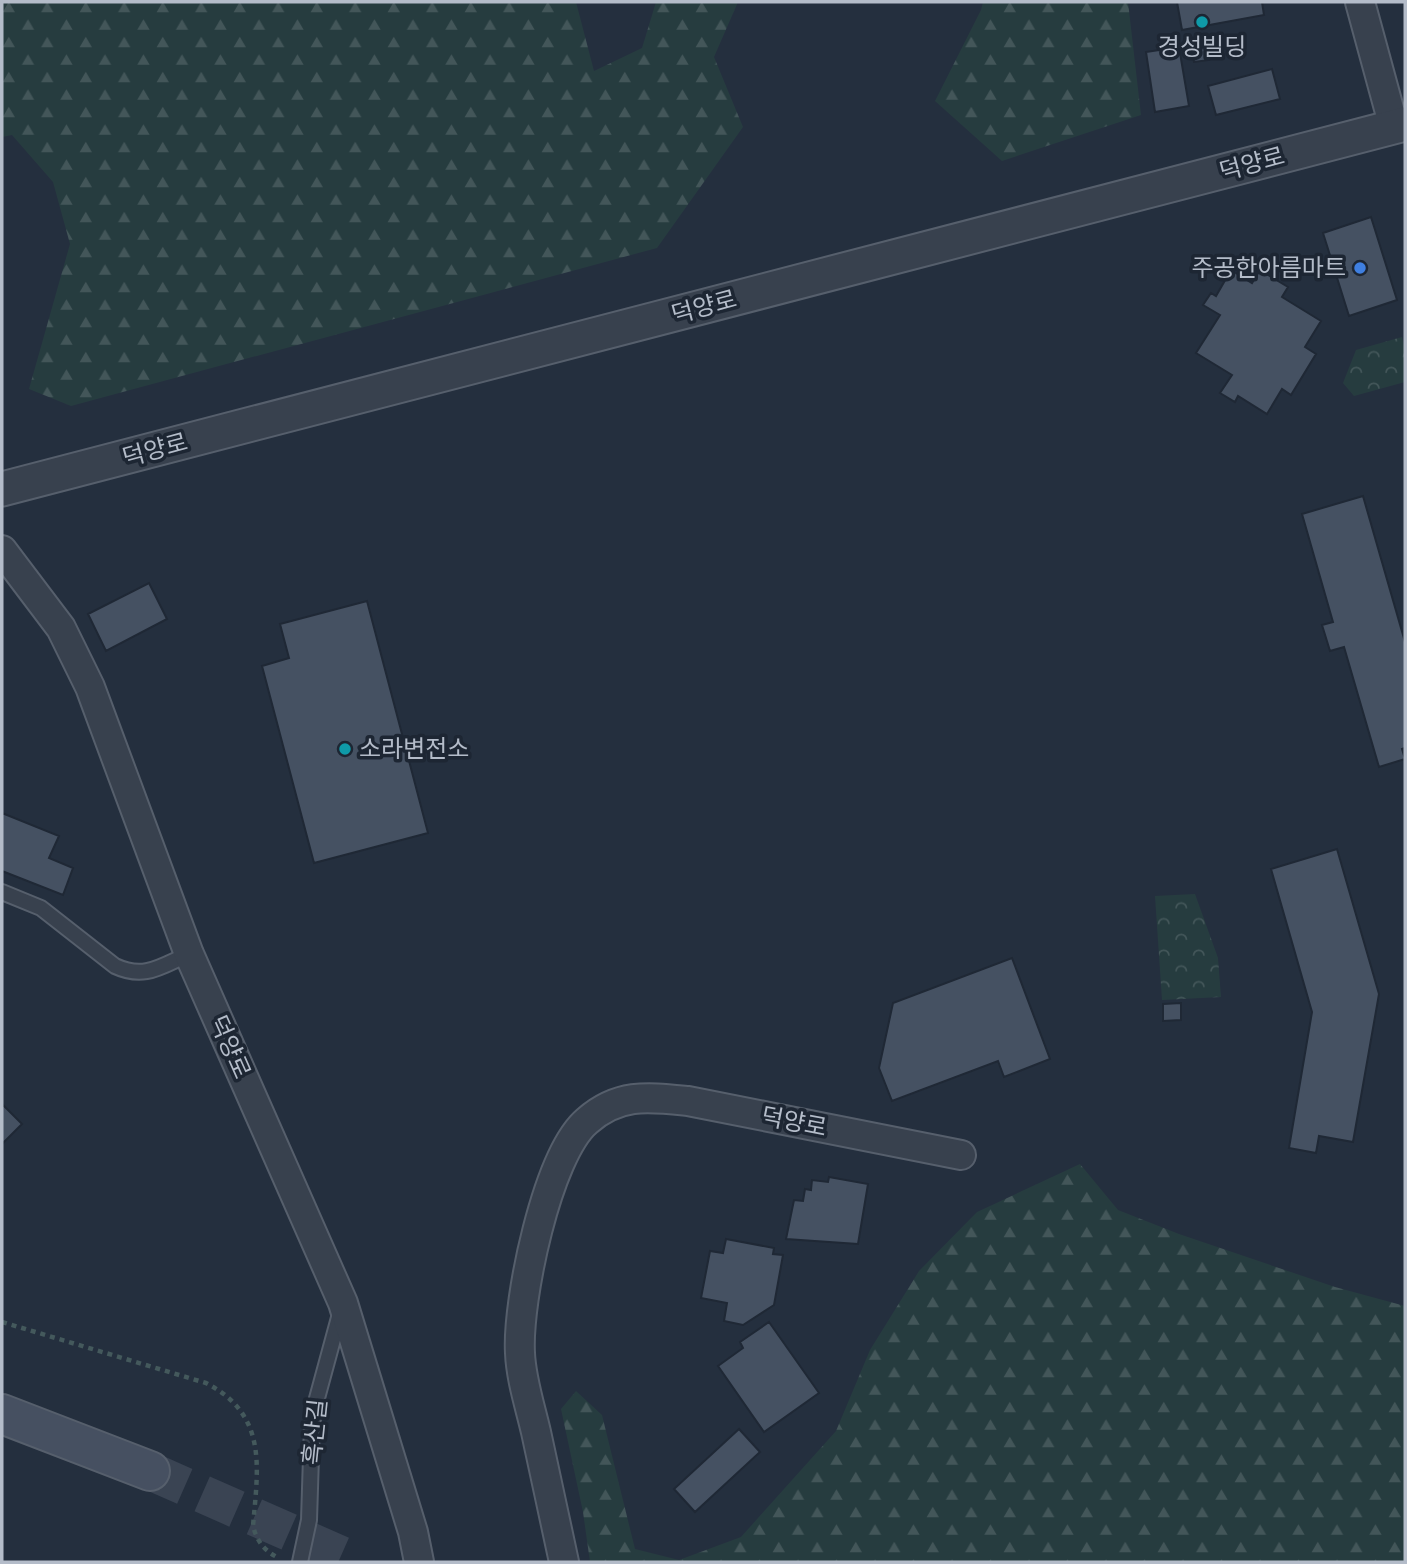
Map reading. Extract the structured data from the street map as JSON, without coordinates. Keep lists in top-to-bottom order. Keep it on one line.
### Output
{"streets":{"street":["덕양로"],"lane":["흑산길"]},"crossings":[["덕양로","흑산길"]],"places":["경성빌딩","주공한아름마트","소라변전소"]}
